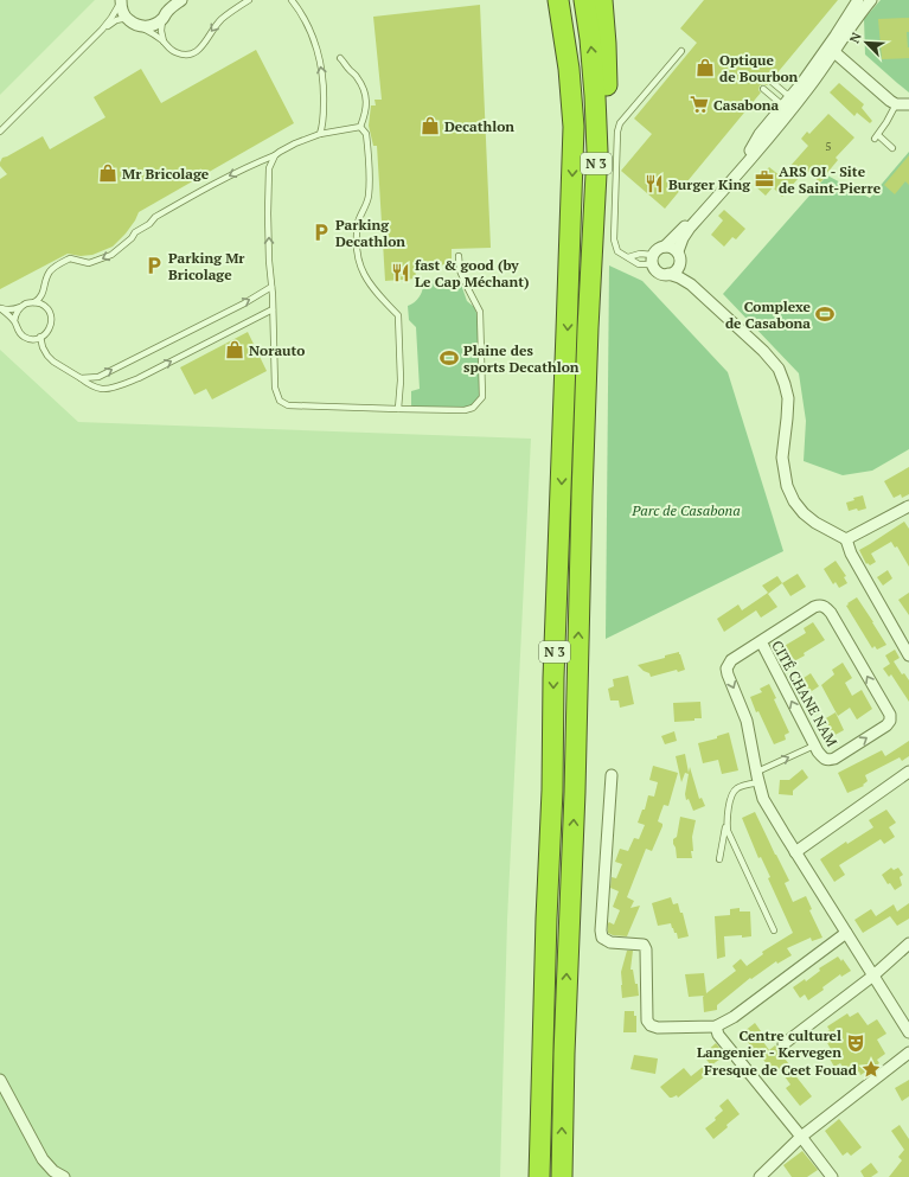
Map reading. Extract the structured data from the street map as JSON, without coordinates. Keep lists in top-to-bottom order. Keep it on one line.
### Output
{"streets":{"highway":["N 3"],"street":["CITÉ CHANE NAM"]},"parks":["Parc de Casabona"],"places":{"shop":["Optique de Bourbon","Decathlon","Mr Bricolage","Norauto"],"supermarket":["Casabona"],"office":["ARS OI - Site de Saint-Pierre"],"restaurant":["Burger King","fast & good (by Le Cap Méchant)"],"parking":["Parking Decathlon","Parking Mr Bricolage"],"sports":["Complexe de Casabona","Plaine des sports Decathlon"],"theatre":["Centre culturel Langenier - Kervegen"],"place":["Fresque de Ceet Fouad"]},"house_numbers":["5"],"north":"top left"}
